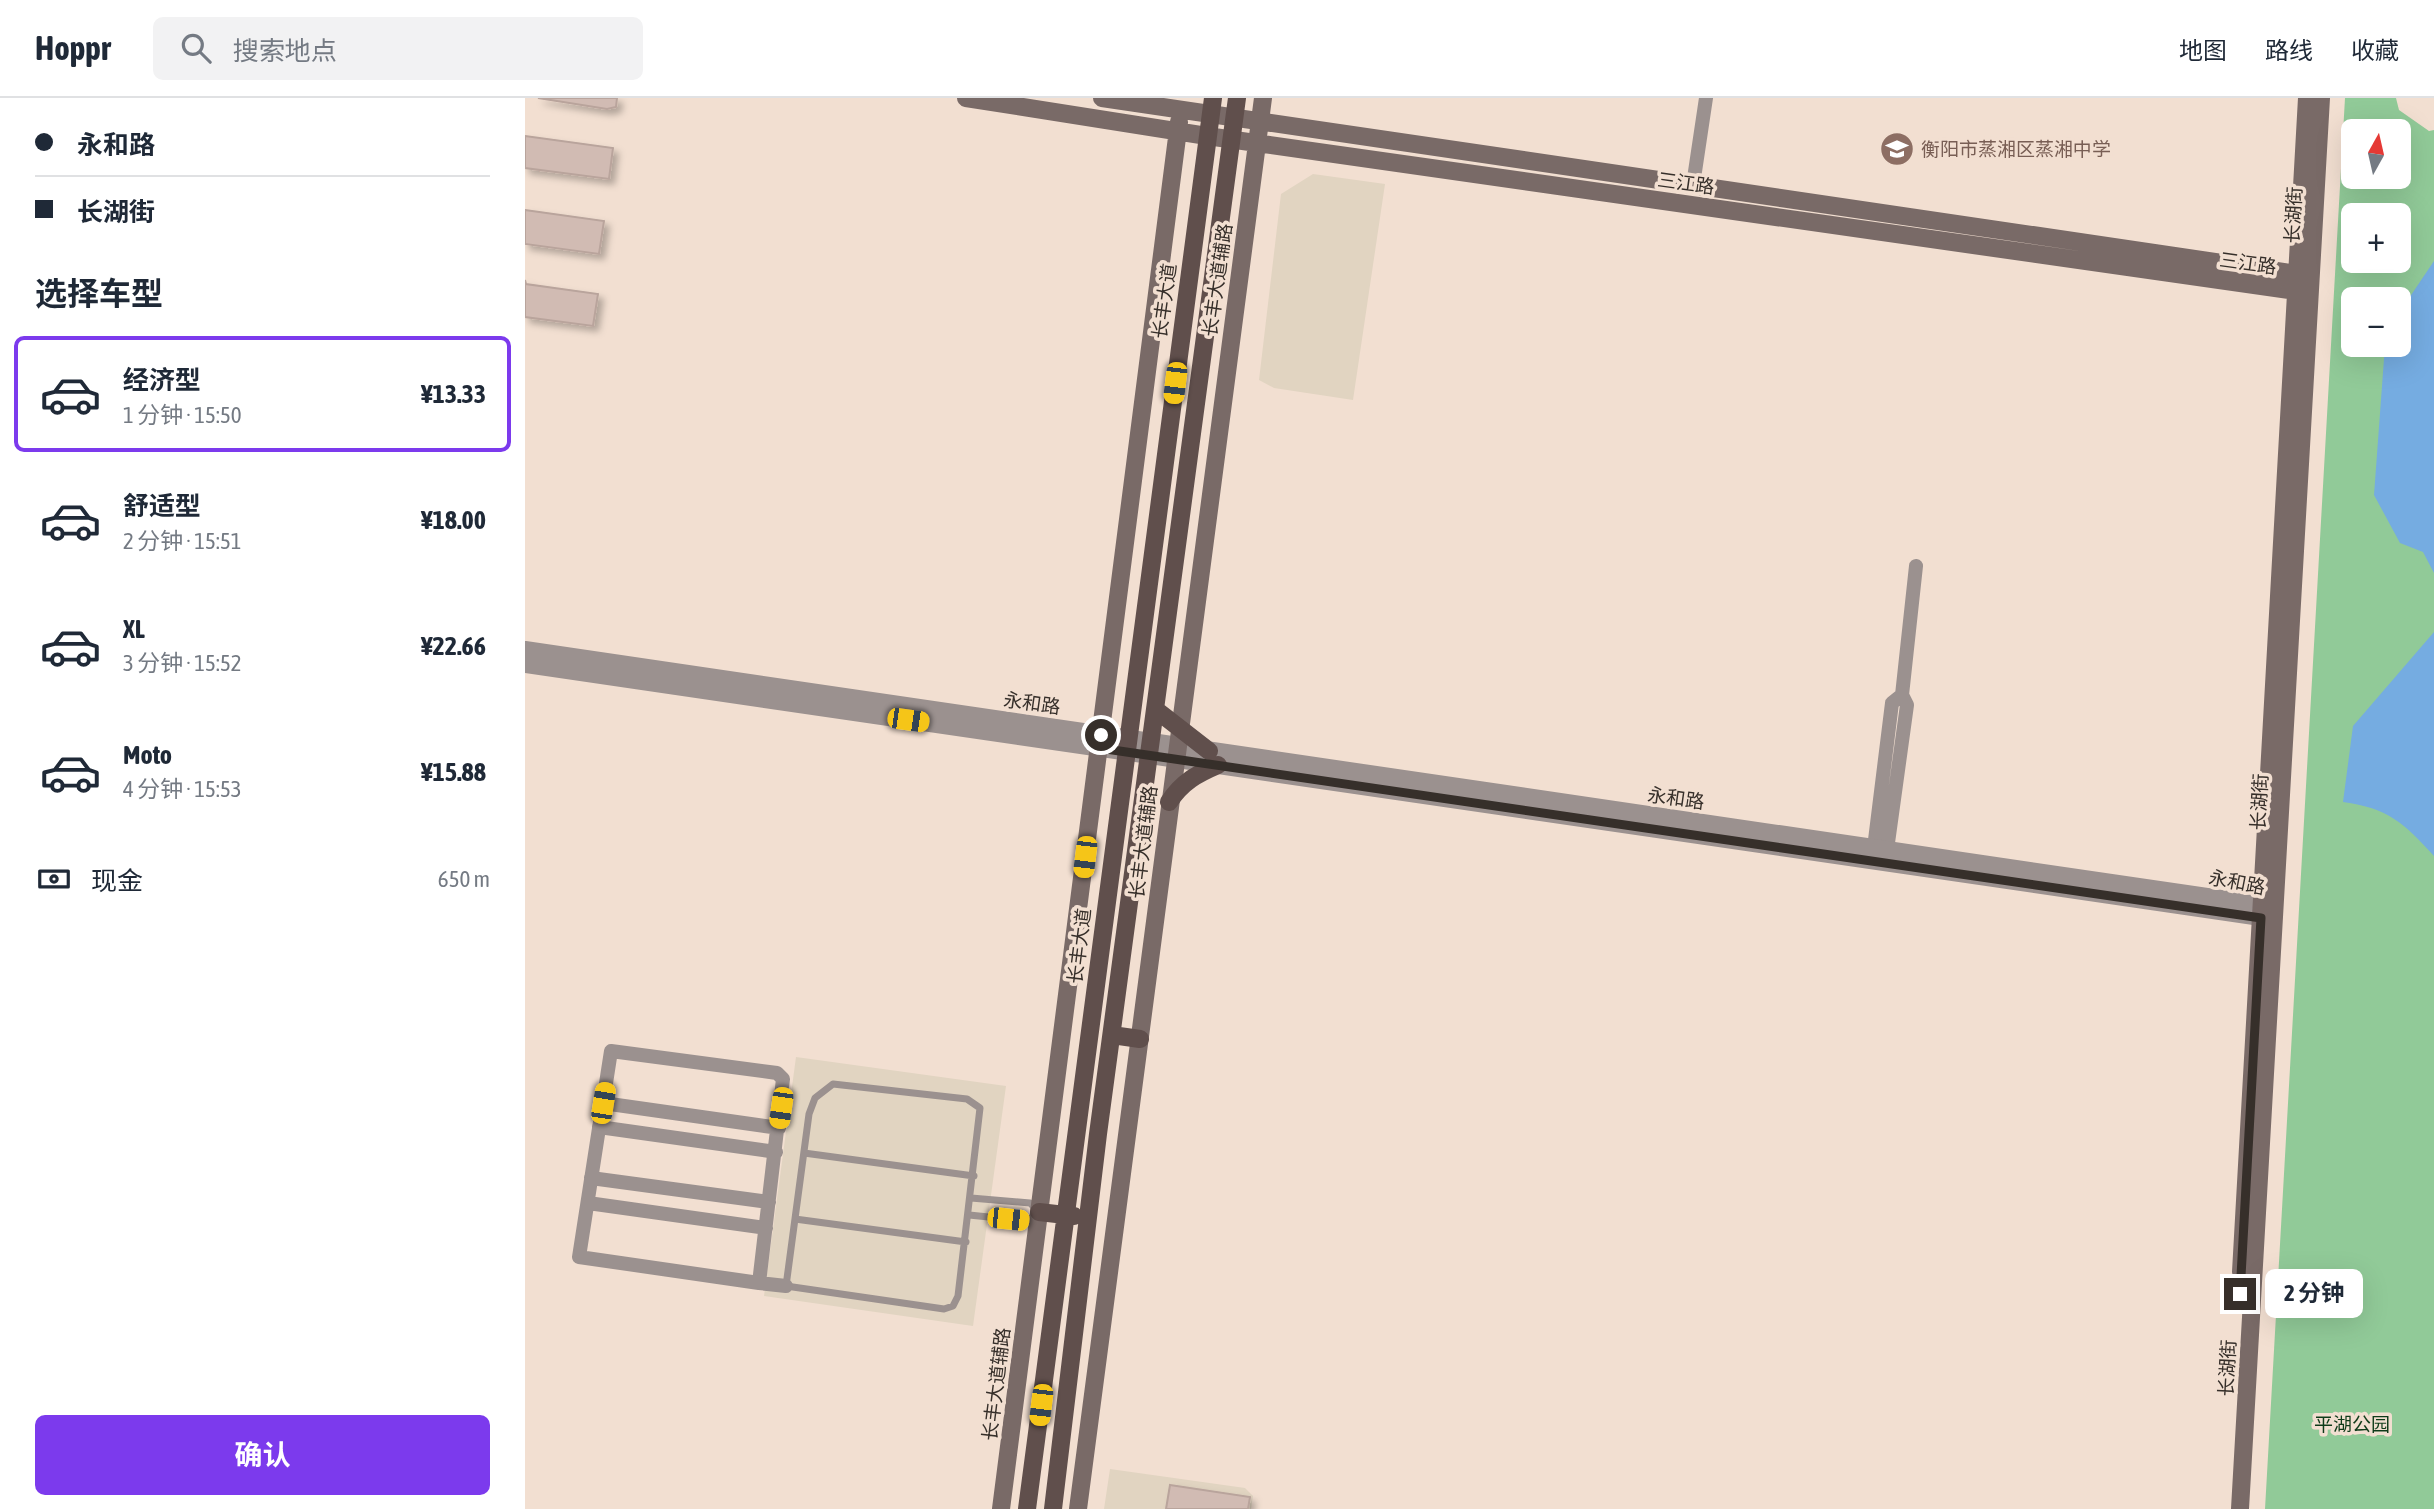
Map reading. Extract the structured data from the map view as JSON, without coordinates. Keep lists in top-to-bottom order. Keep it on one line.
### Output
{"streets":{"main road":["三江路","长湖街","长丰大道辅路","长丰大道"],"street":["永和路"]},"crossings":[["三江路","长湖街"],["三江路","长丰大道辅路"],["三江路","长丰大道"],["长湖街","永和路"],["长丰大道辅路","永和路"],["长丰大道","永和路"]],"parks":["平湖公园"],"places":{"school or university":["衡阳市蒸湘区蒸湘中学"]},"north":"top","page":{"header":"Hoppr","search":"搜索地点","nav":["地图","路线","收藏"],"banner":["永和路","长湖街"],"map_buttons":["+","−"],"heading":"选择车型","list":[{"name":"经济型","note":"1 分钟 · 15:50","value":"¥13.33"},{"name":"舒适型","note":"2 分钟 · 15:51","value":"¥18.00"},{"name":"XL","note":"3 分钟 · 15:52","value":"¥22.66"},{"name":"Moto","note":"4 分钟 · 15:53","value":"¥15.88"}],"pay":["现金","650 m"],"bubble":"2 分钟","buttons":"确认"}}
